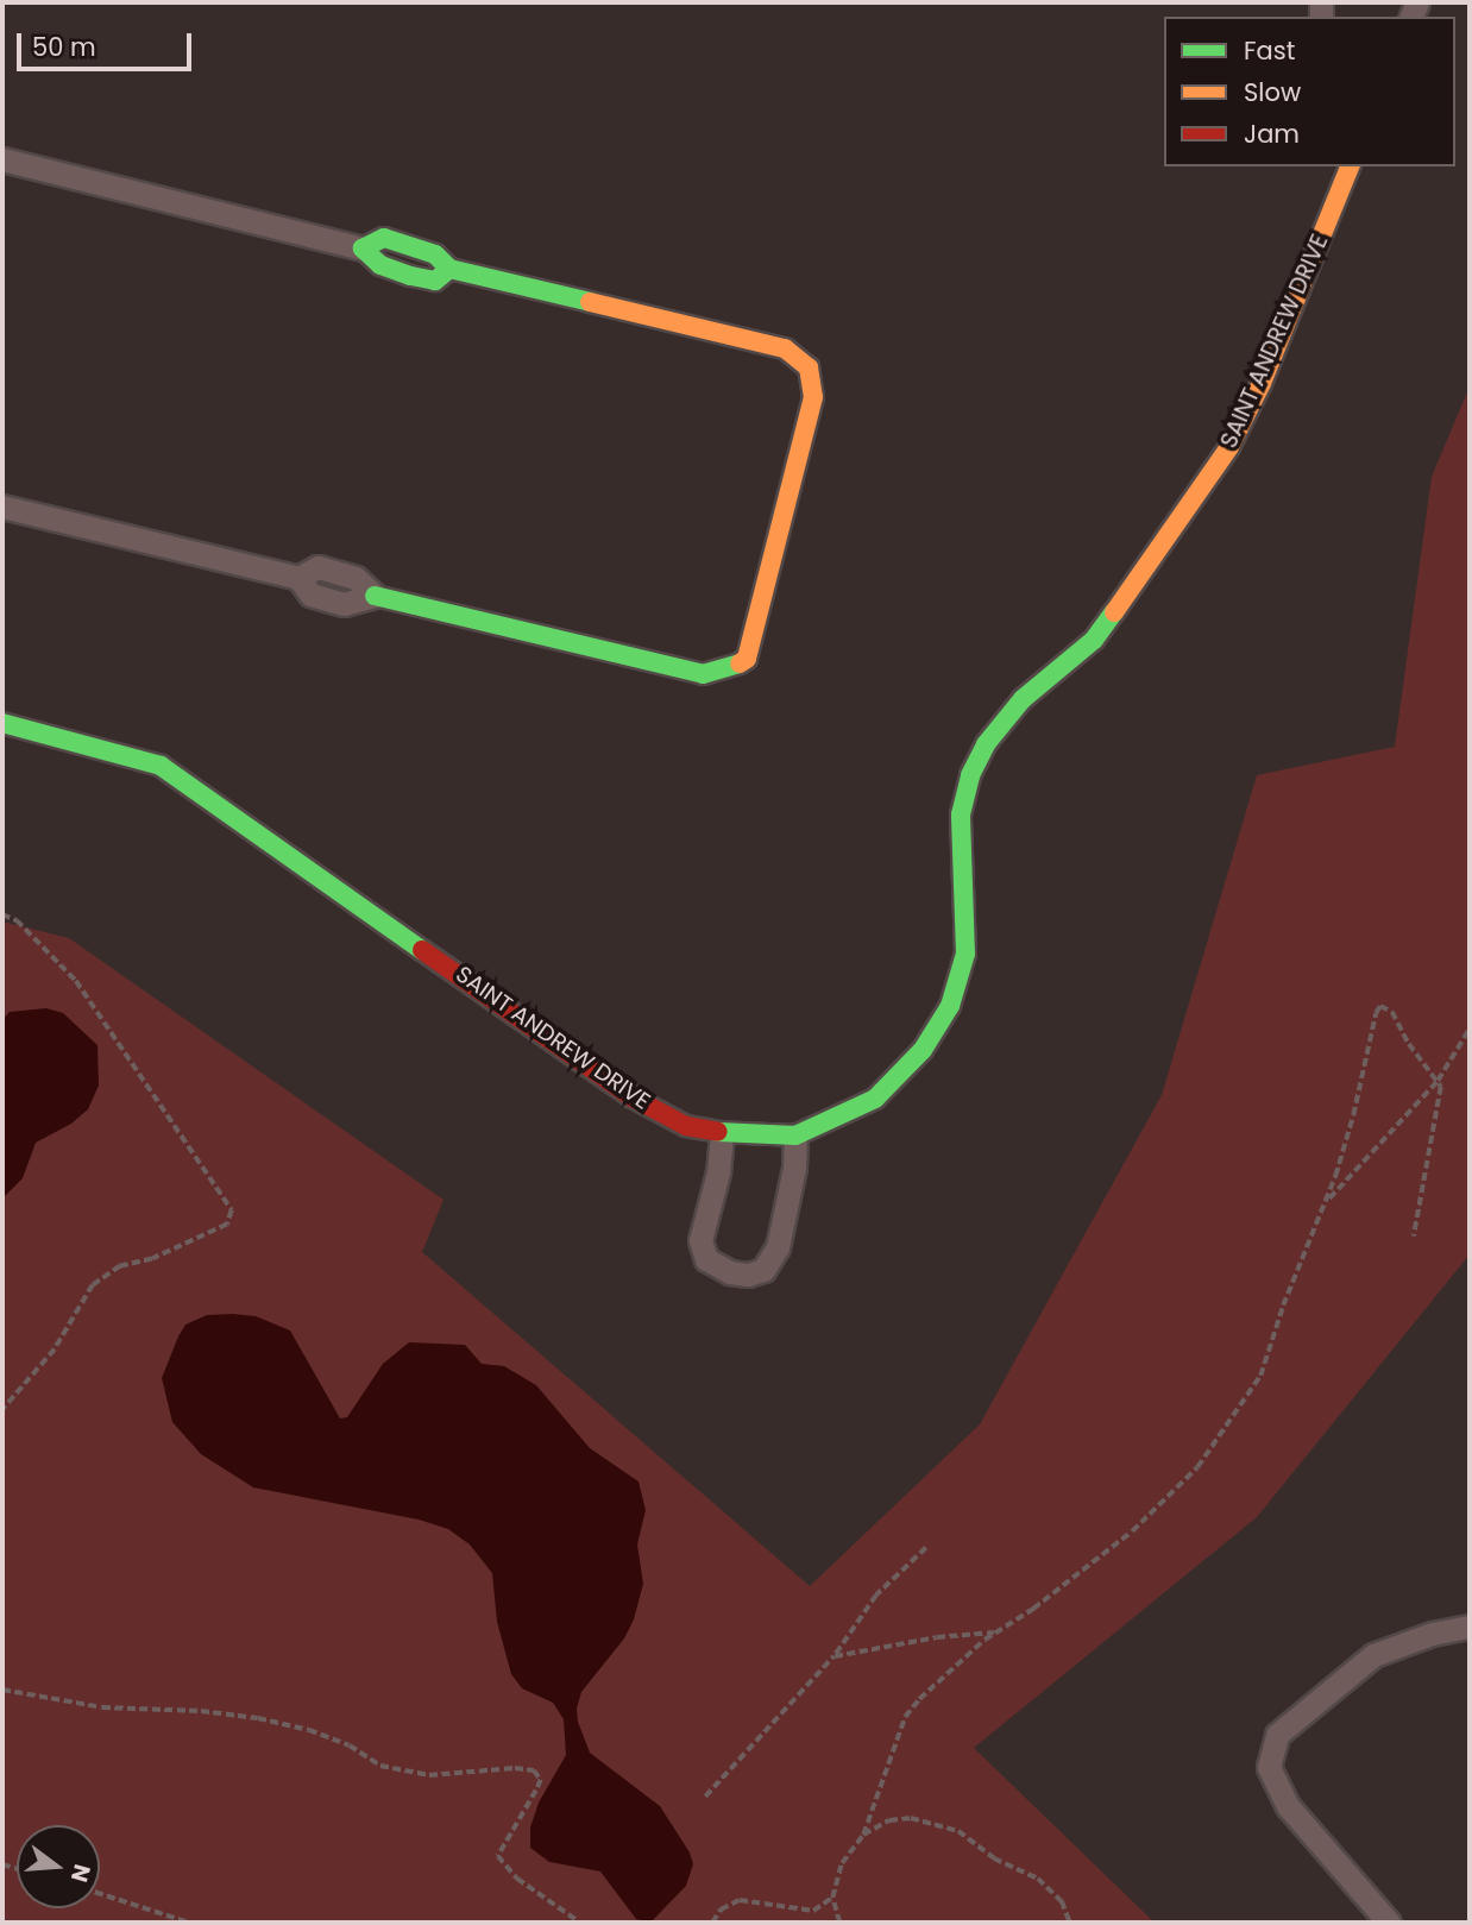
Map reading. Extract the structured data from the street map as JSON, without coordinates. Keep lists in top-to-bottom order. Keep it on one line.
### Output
{"streets":{"street":["SAINT ANDREW DRIVE"]},"legend":["Fast","Slow","Jam"],"scale_bar":"50 m","north":"right"}
